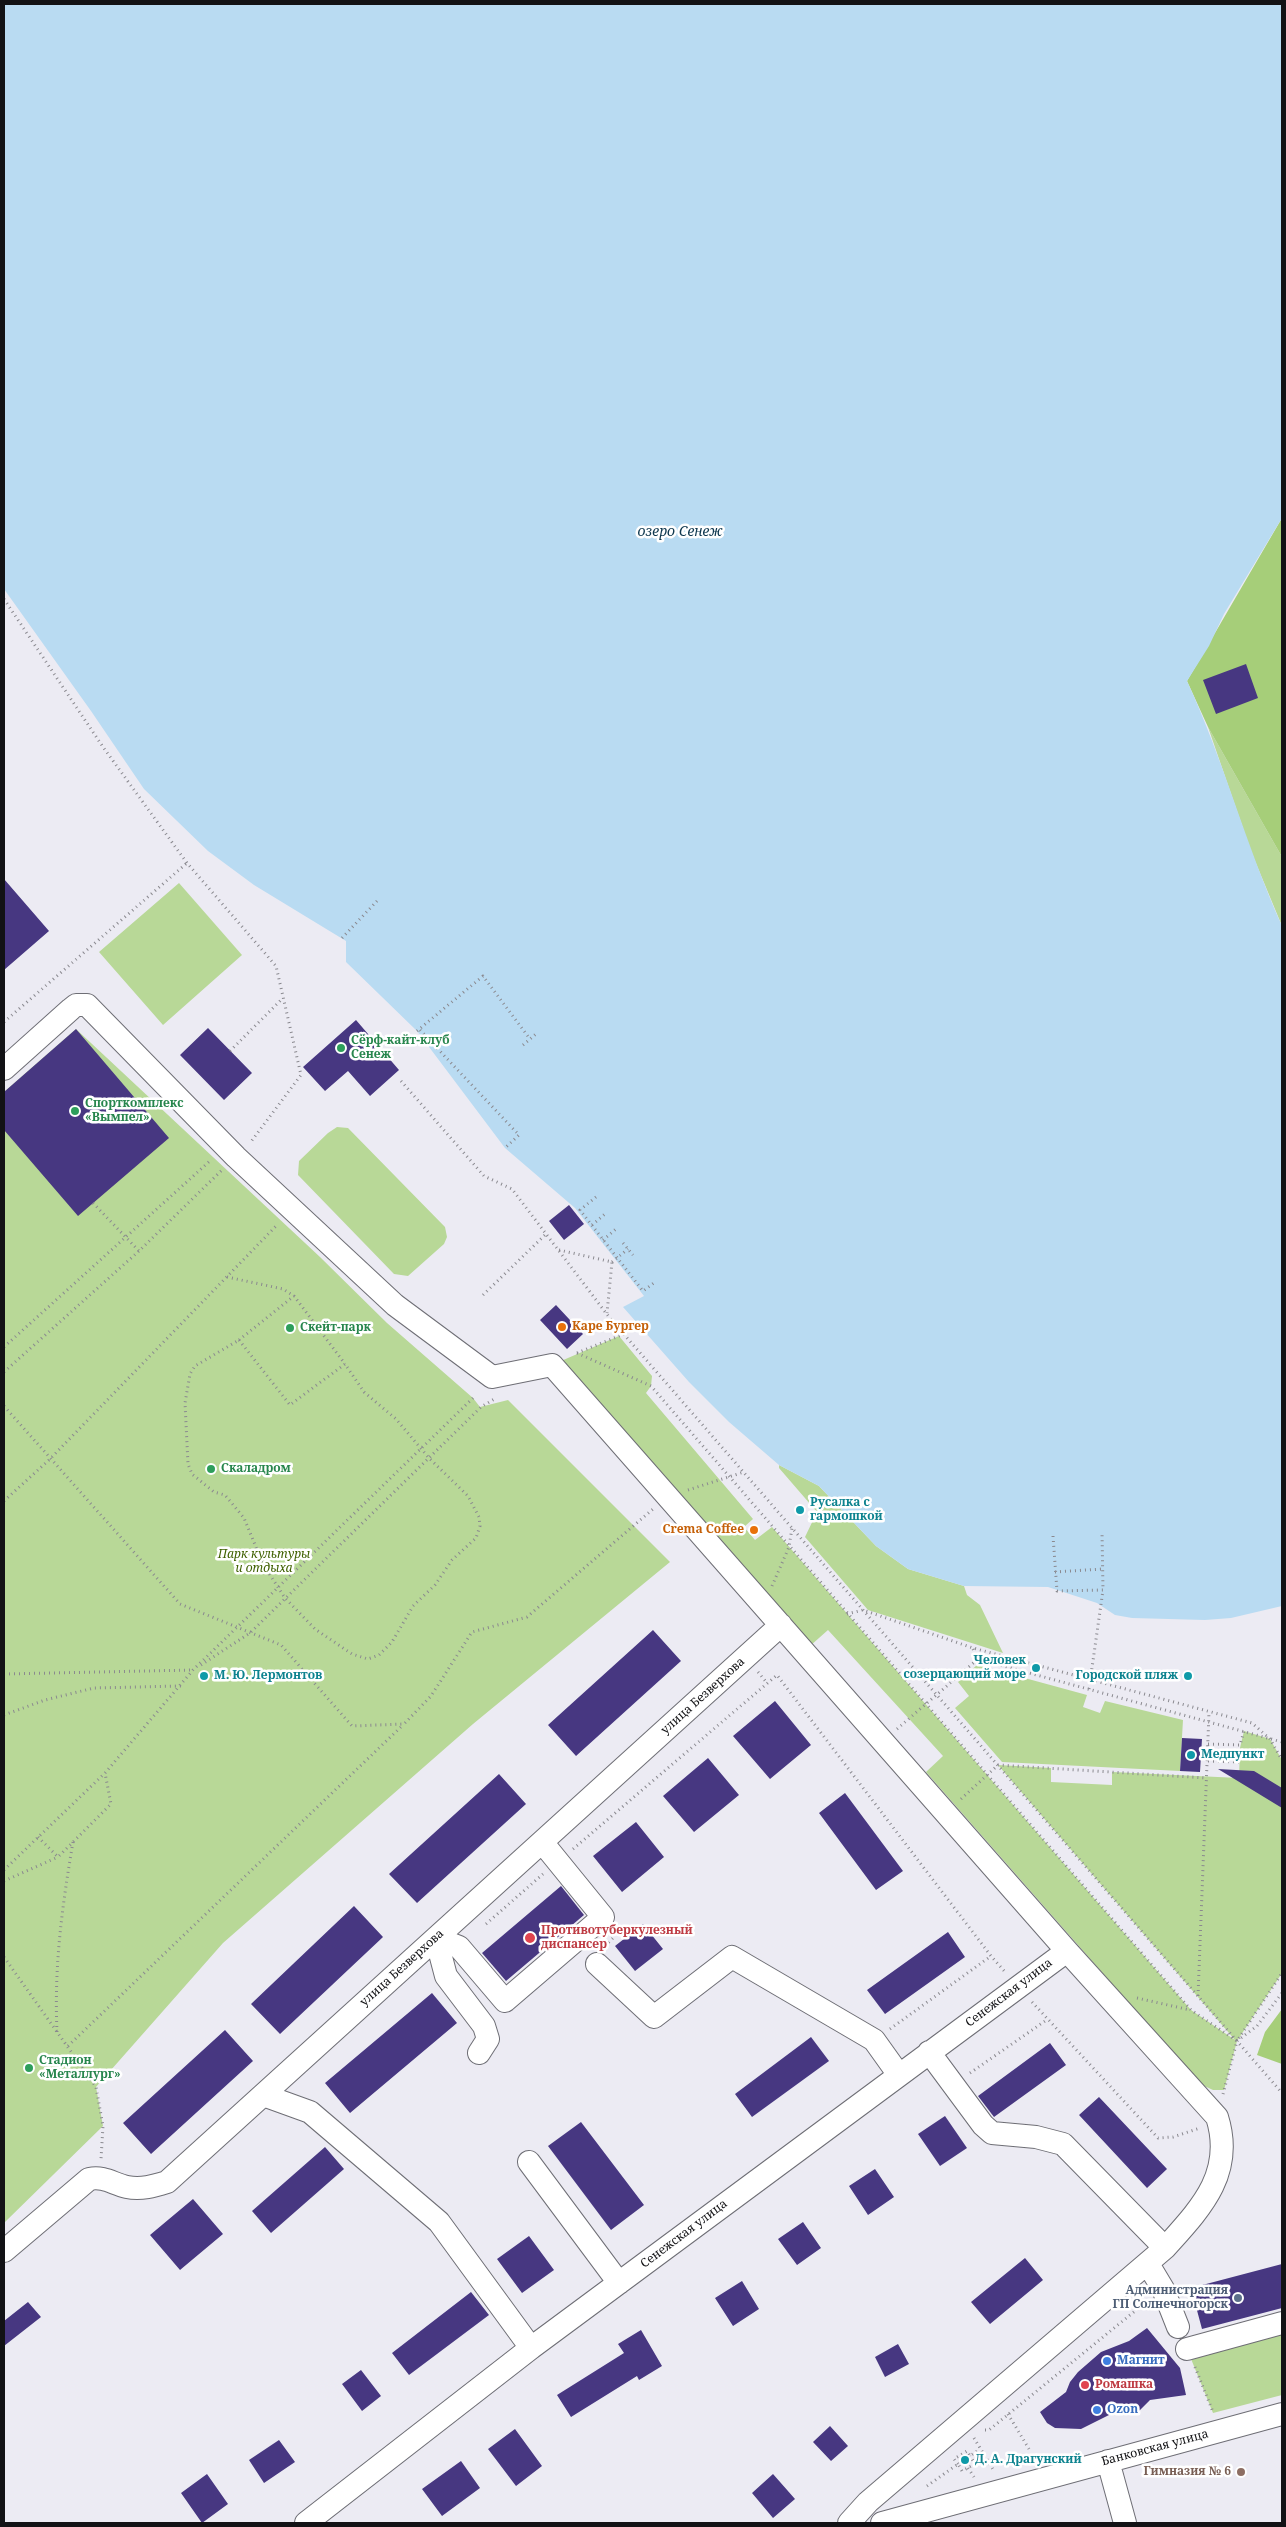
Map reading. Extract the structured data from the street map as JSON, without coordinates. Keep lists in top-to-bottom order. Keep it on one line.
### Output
{"streets":{"street":["улица Безверхова","Сенежская улица","Банковская улица"]},"water":["озеро Сенеж"],"parks":["Парк культуры и отдыха"],"places":["Сёрф-кайт-клуб Сенеж","Спорткомплекс «Вымпел»","Каре Бургер","Скейт-парк","Скаладром","Русалка с гармошкой","Crema Coffee","Человек созерцающий море","М. Ю. Лермонтов","Городской пляж","Медпункт","Противотуберкулезный диспансер","Стадион «Металлург»","Администрация ГП Солнечногорск","Магнит","Ромашка","Ozon","Д. А. Драгунский","Гимназия № 6"]}
